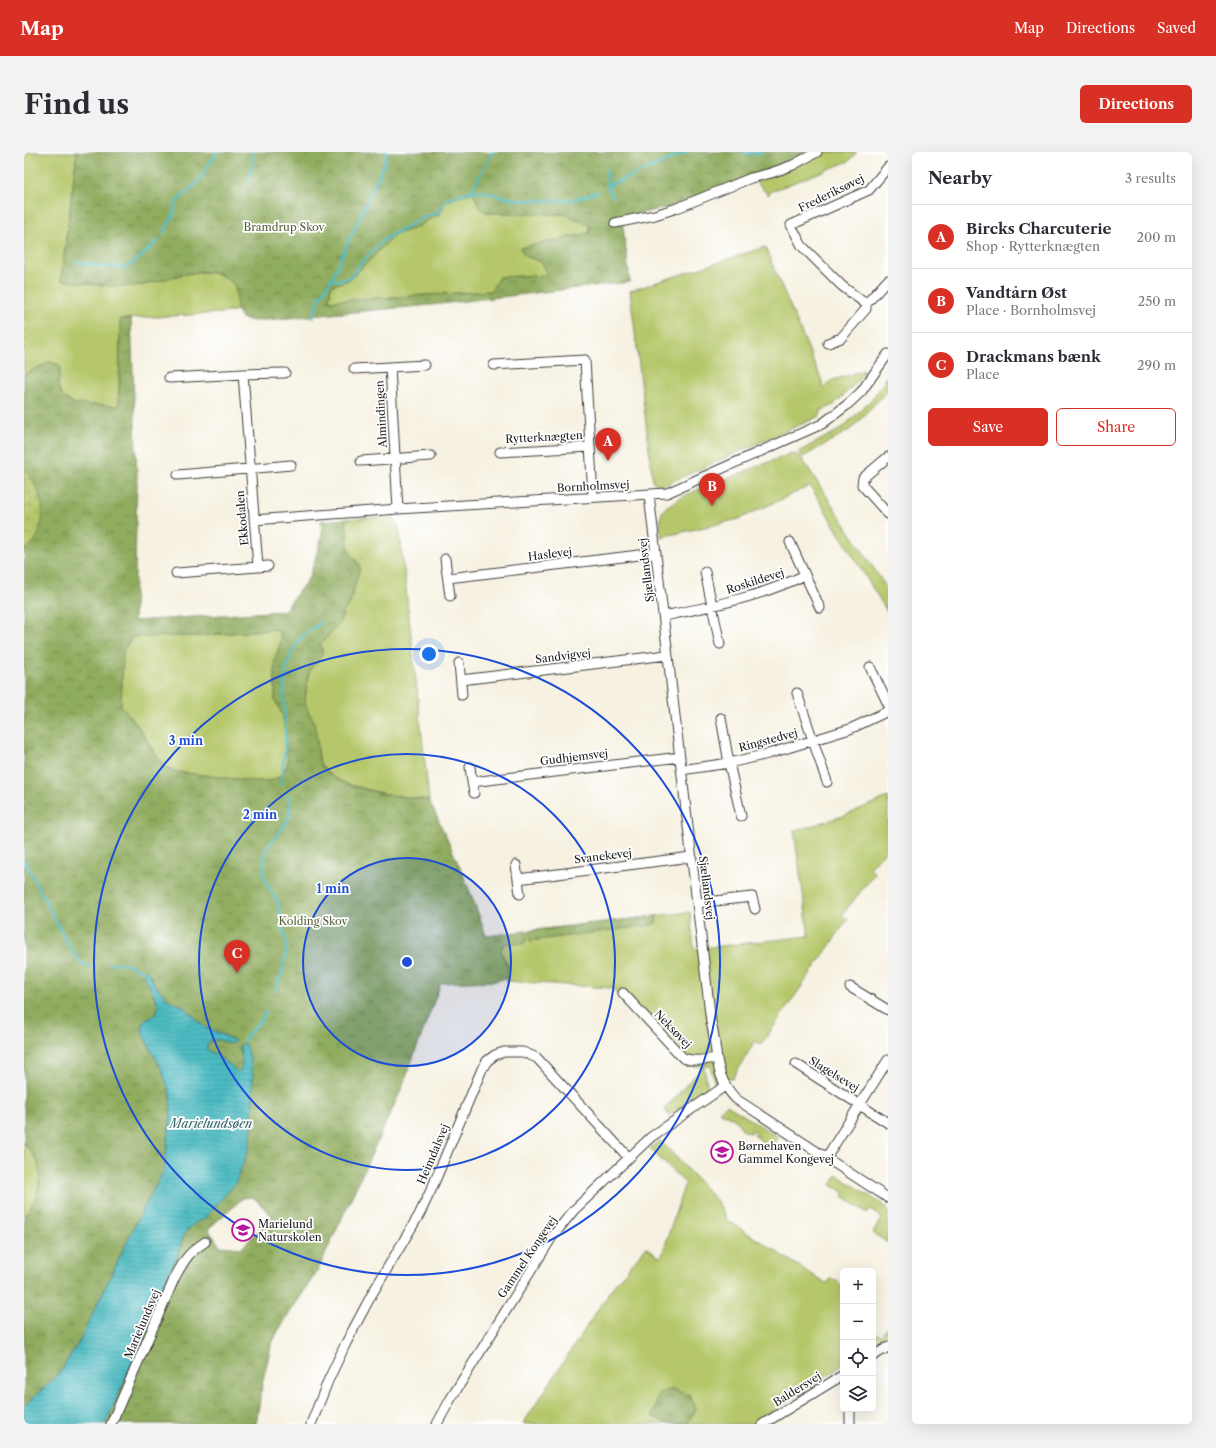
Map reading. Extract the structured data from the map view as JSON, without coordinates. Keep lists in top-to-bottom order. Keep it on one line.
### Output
{"streets":{"street":["Frederiksøvej","Almindingen","Rytterknægten","Bornholmsvej","Ekkodalen","Haslevej","Sjællandsvej","Roskildevej","Sandvigvej","Ringstedvej","Gudhjemsvej","Svanekevej","Neksøvej","Slagelsevej","Heimdalsvej","Gammel Kongevej","Marielundsvej","Baldersvej"]},"crossings":[["Almindingen","Bornholmsvej"],["Rytterknægten","Bornholmsvej"],["Bornholmsvej","Ekkodalen"],["Bornholmsvej","Sjællandsvej"],["Haslevej","Sjællandsvej"],["Sjællandsvej","Roskildevej"],["Sjællandsvej","Sandvigvej"],["Sjællandsvej","Ringstedvej"],["Sjællandsvej","Gudhjemsvej"],["Sjællandsvej","Svanekevej"],["Sjællandsvej","Neksøvej"],["Sjællandsvej","Slagelsevej"],["Sjællandsvej","Gammel Kongevej"],["Heimdalsvej","Gammel Kongevej"]],"water":["Marielundsøen"],"parks":["Bramdrup Skov","Kolding Skov"],"places":{"school or university":["Børnehaven Gammel Kongevej","Marielund Naturskolen"]},"page":{"header":"Map","nav":["Map","Directions","Saved"],"buttons":["Directions",["Save","Share"]],"title":"Find us","heading":["Nearby","3 results"],"list":[{"mark":"A","name":"Bircks Charcuterie","note":"Shop · Rytterknægten","value":"200 m"},{"mark":"B","name":"Vandtårn Øst","note":"Place · Bornholmsvej","value":"250 m"},{"mark":"C","name":"Drackmans bænk","note":"Place","value":"290 m"}],"pins":["A","B","C"],"map_buttons":["+","−"]},"rings":["3 min","2 min","1 min"]}
